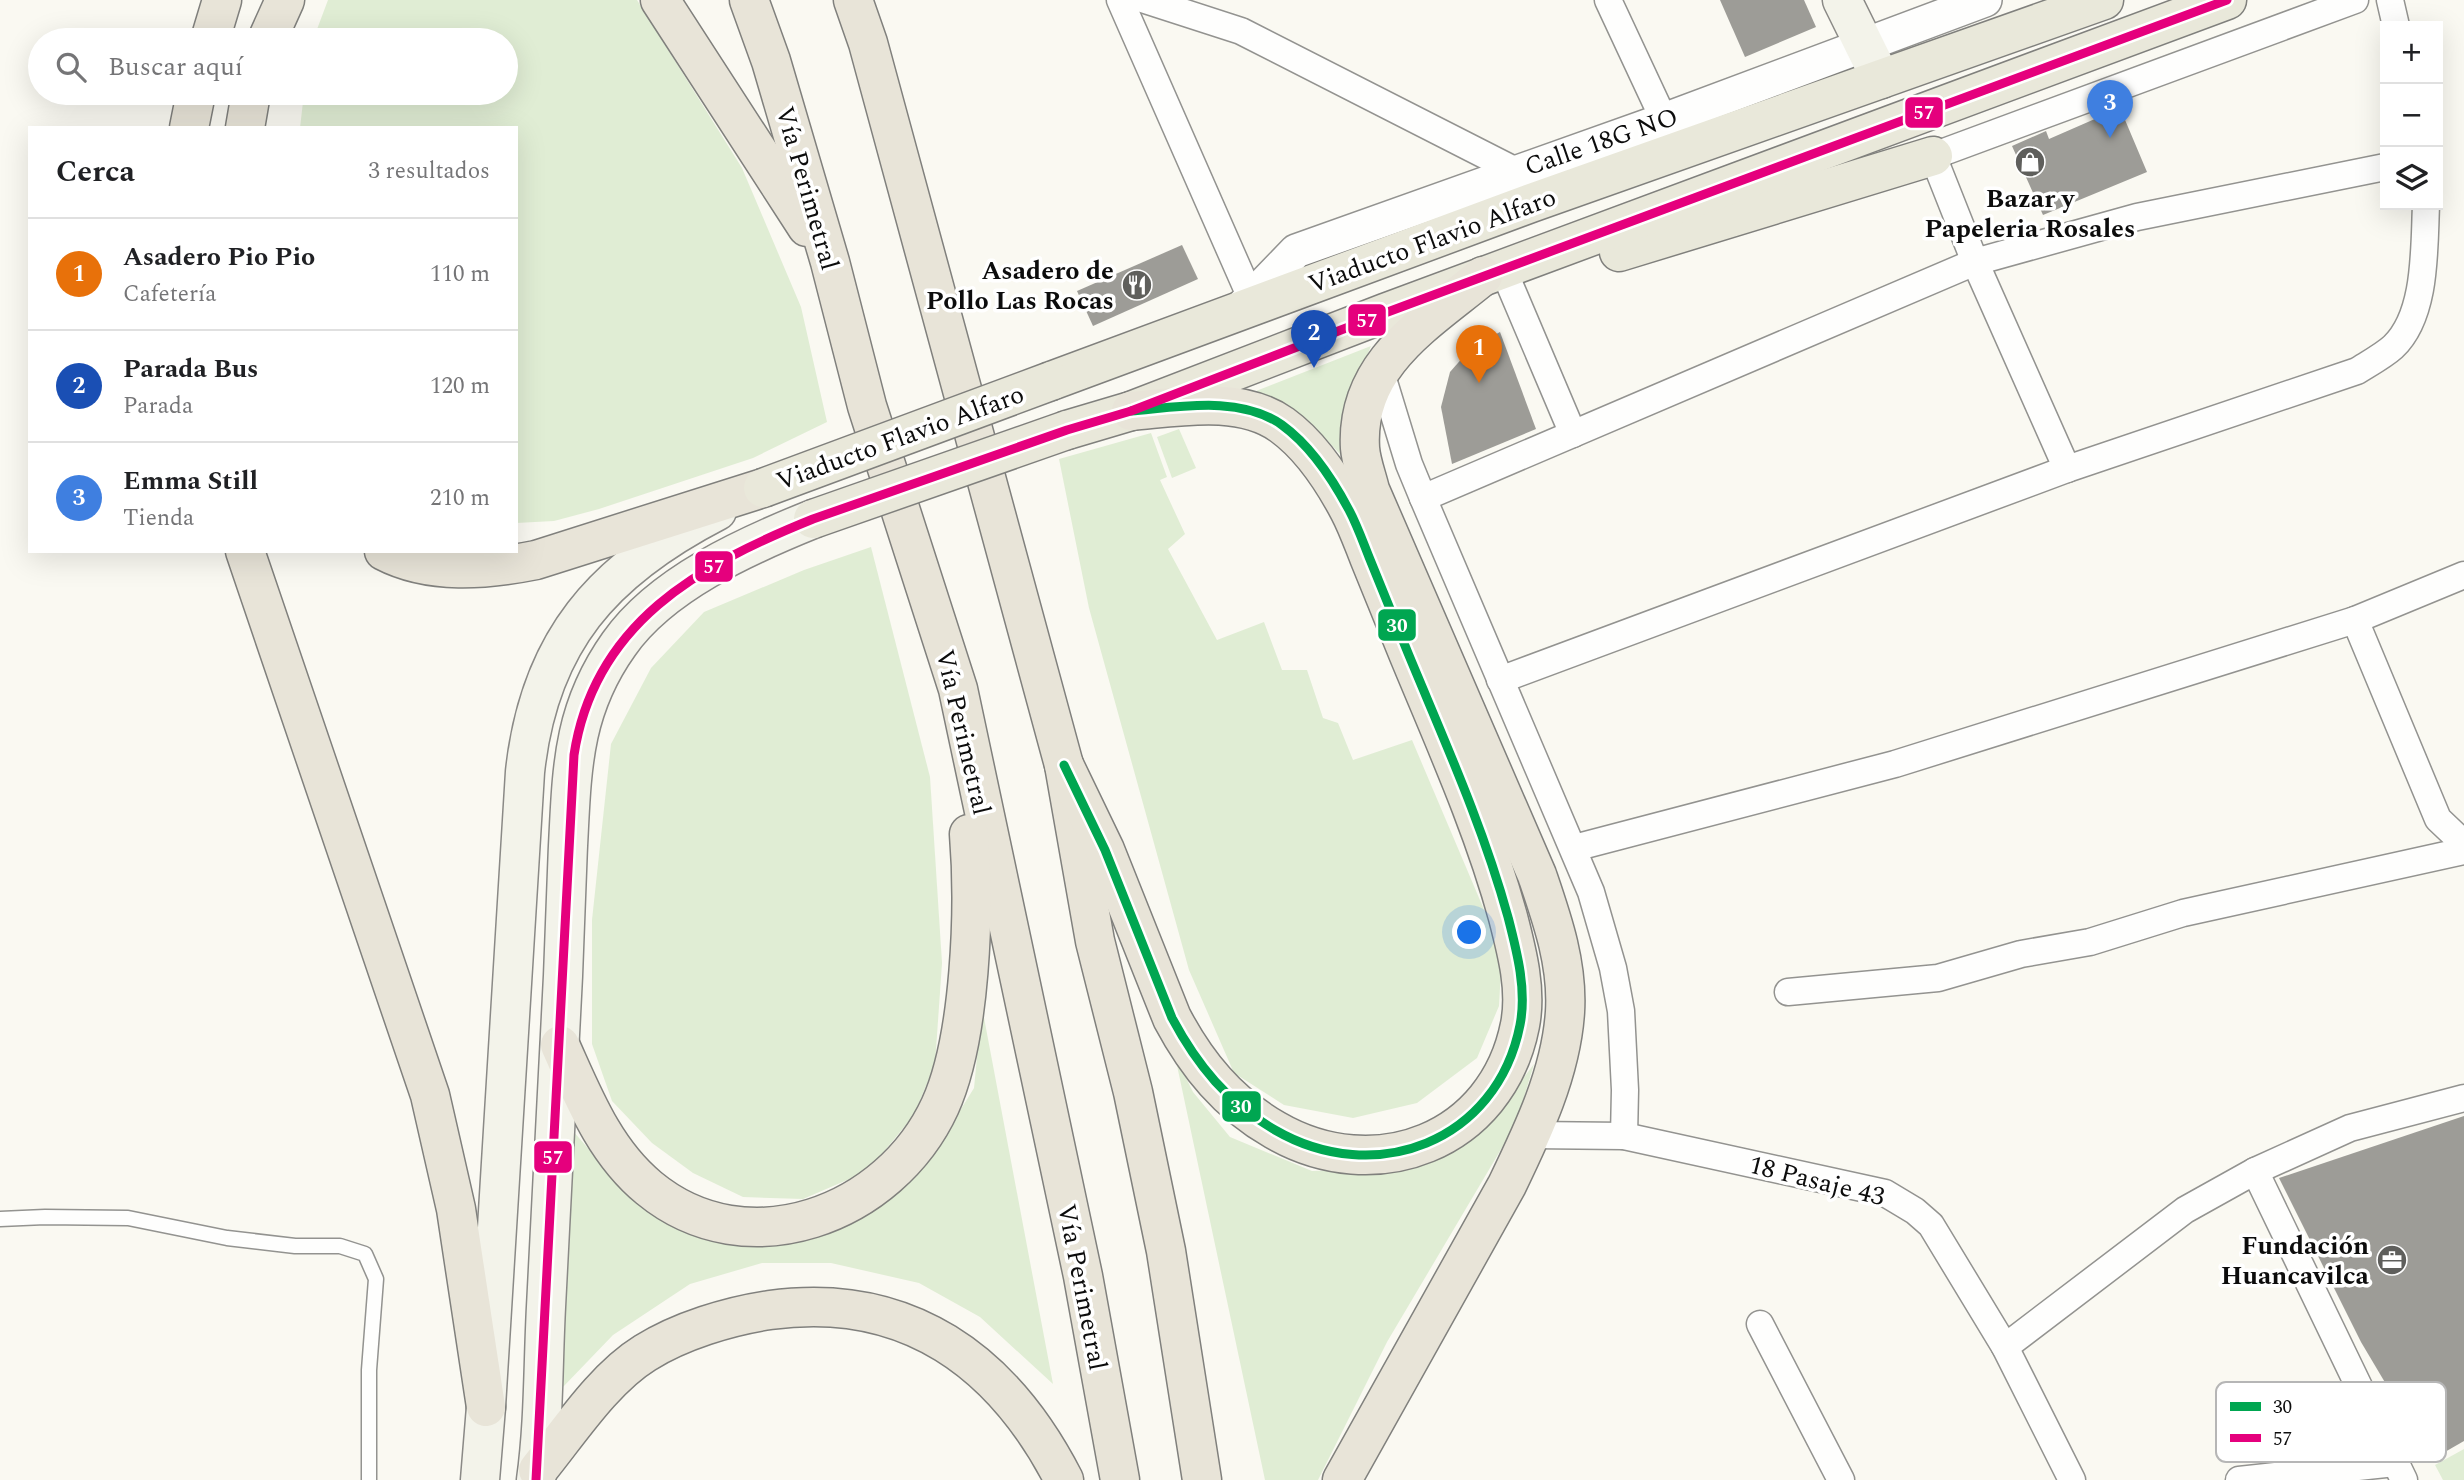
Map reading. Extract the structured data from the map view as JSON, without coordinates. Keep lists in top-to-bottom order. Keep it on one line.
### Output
{"streets":{"highway":["Vía Perimetral"],"main road":["Viaducto Flavio Alfaro"],"street":["Calle 18G NO","18 Pasaje 43"]},"crossings":[["Calle 18G NO","Viaducto Flavio Alfaro"]],"places":{"shop":["Bazar y Papeleria Rosales"],"restaurant":["Asadero de Pollo Las Rocas"],"office":["Fundación Huancavilca"]},"lines":["transit line 57","transit line 30"],"legend":["30","57"],"page":{"map_buttons":["+","−"],"search":"Buscar aquí","pins":["3","2","1"],"heading":["Cerca","3 resultados"],"list":[{"mark":"1","name":"Asadero Pio Pio","note":"Cafetería","value":"110 m"},{"mark":"2","name":"Parada Bus","note":"Parada","value":"120 m"},{"mark":"3","name":"Emma Still","note":"Tienda","value":"210 m"}]}}
